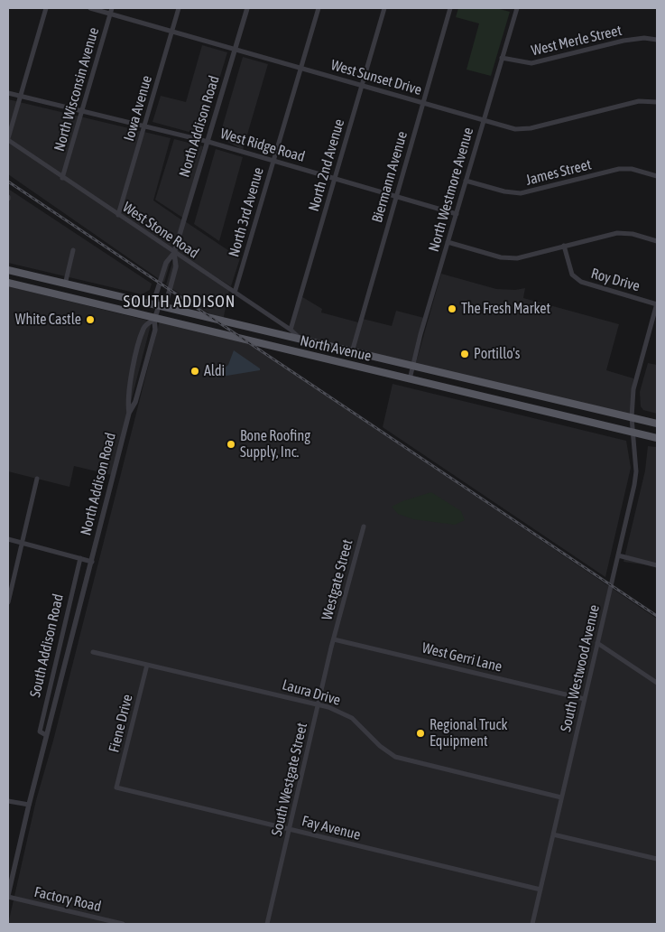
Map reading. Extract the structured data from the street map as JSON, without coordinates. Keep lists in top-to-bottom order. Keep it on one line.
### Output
{"streets":{"main road":["North Avenue"],"street":["West Merle Street","West Sunset Drive","North Wisconsin Avenue","Iowa Avenue","North Addison Road","West Ridge Road","North 2nd Avenue","James Street","Biermann Avenue","North Westmore Avenue","North 3rd Avenue","West Stone Road","Roy Drive","Westgate Street","South Addison Road","West Gerri Lane","South Westwood Avenue","Laura Drive","Fiene Drive","South Westgate Street","Fay Avenue","Factory Road"]},"crossings":[["West Merle Street","North Westmore Avenue"],["West Sunset Drive","North Wisconsin Avenue"],["West Sunset Drive","Iowa Avenue"],["West Sunset Drive","North Addison Road"],["West Sunset Drive","North 2nd Avenue"],["West Sunset Drive","Biermann Avenue"],["West Sunset Drive","North Westmore Avenue"],["West Sunset Drive","North 3rd Avenue"],["North Wisconsin Avenue","West Ridge Road"],["North Wisconsin Avenue","West Stone Road"],["Iowa Avenue","West Ridge Road"],["Iowa Avenue","West Stone Road"],["North Addison Road","West Ridge Road"],["North Addison Road","West Stone Road"],["North Addison Road","North Avenue"],["North Addison Road","South Addison Road"],["West Ridge Road","North 2nd Avenue"],["West Ridge Road","Biermann Avenue"],["West Ridge Road","North Westmore Avenue"],["West Ridge Road","North 3rd Avenue"],["North 2nd Avenue","West Stone Road"],["James Street","North Westmore Avenue"],["Biermann Avenue","North Avenue"],["North Westmore Avenue","North Avenue"],["North 3rd Avenue","West Stone Road"],["West Stone Road","North Avenue"],["Roy Drive","South Westwood Avenue"],["North Avenue","South Westwood Avenue"],["Westgate Street","West Gerri Lane"],["Westgate Street","South Westgate Street"],["South Addison Road","Factory Road"],["West Gerri Lane","South Westwood Avenue"],["West Gerri Lane","South Westgate Street"],["South Westwood Avenue","Laura Drive"],["South Westwood Avenue","Fay Avenue"],["Laura Drive","Fiene Drive"],["Laura Drive","South Westgate Street"],["Fiene Drive","Fay Avenue"],["South Westgate Street","Fay Avenue"]],"districts":["SOUTH ADDISON"],"places":["The Fresh Market","White Castle","Portillo's","Aldi","Bone Roofing Supply, Inc.","Regional Truck Equipment"]}
